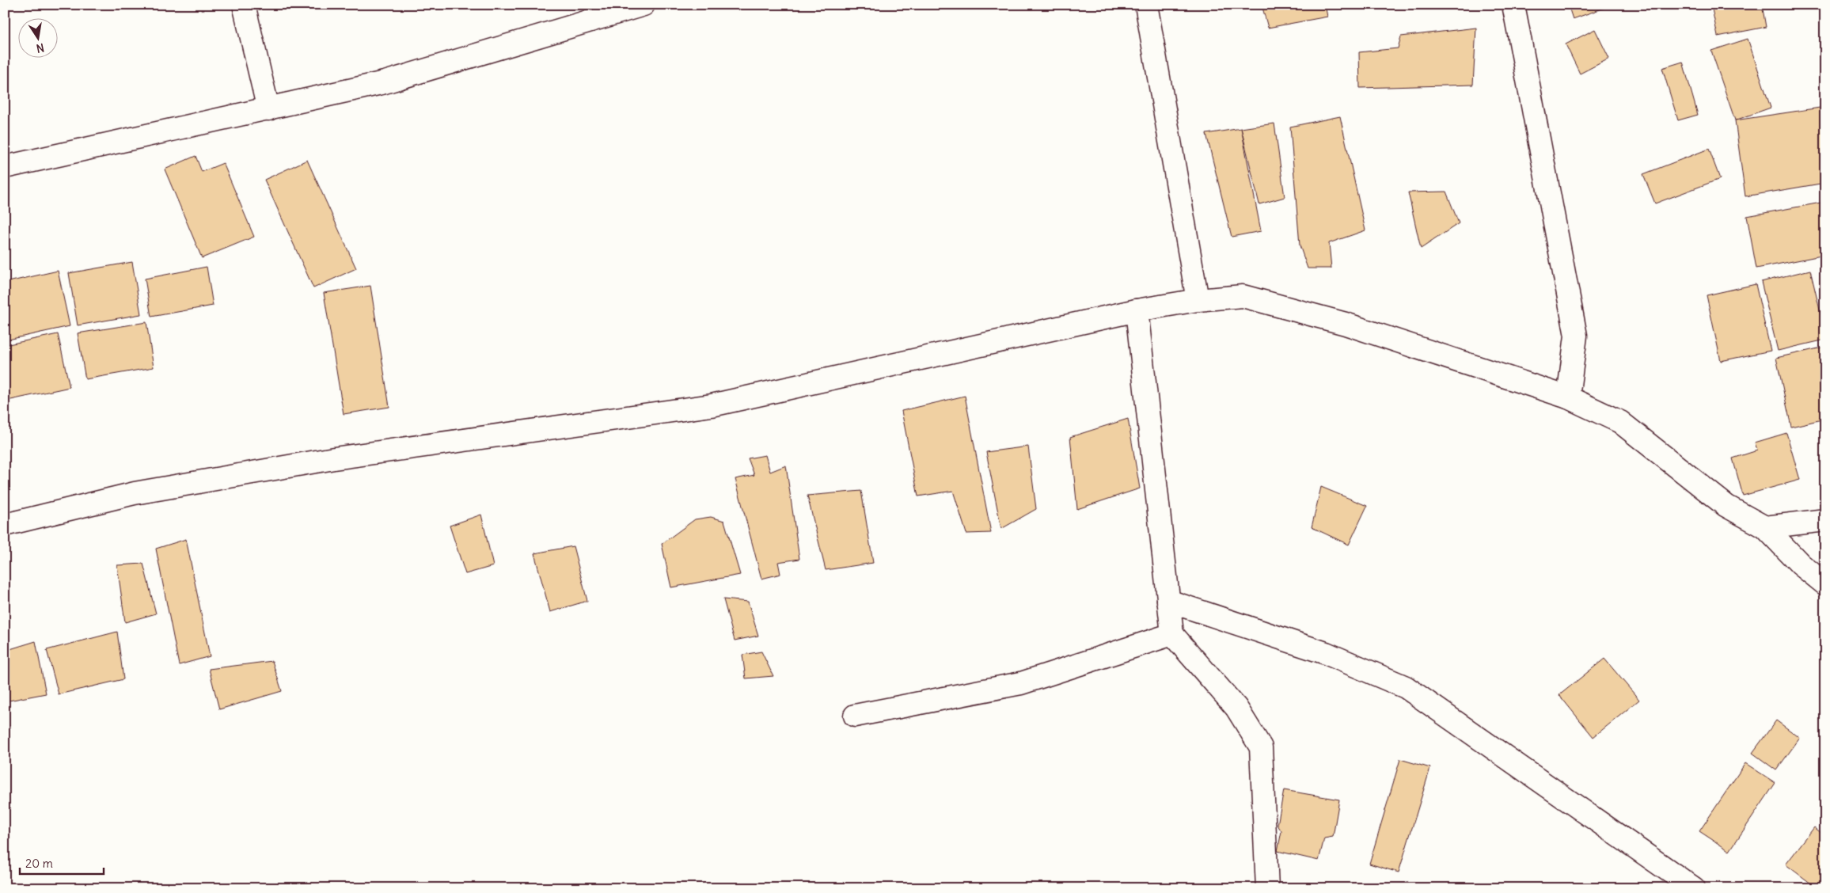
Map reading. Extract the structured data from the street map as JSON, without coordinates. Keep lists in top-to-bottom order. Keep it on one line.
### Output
{"scale_bar":"20 m","north":"bottom"}
